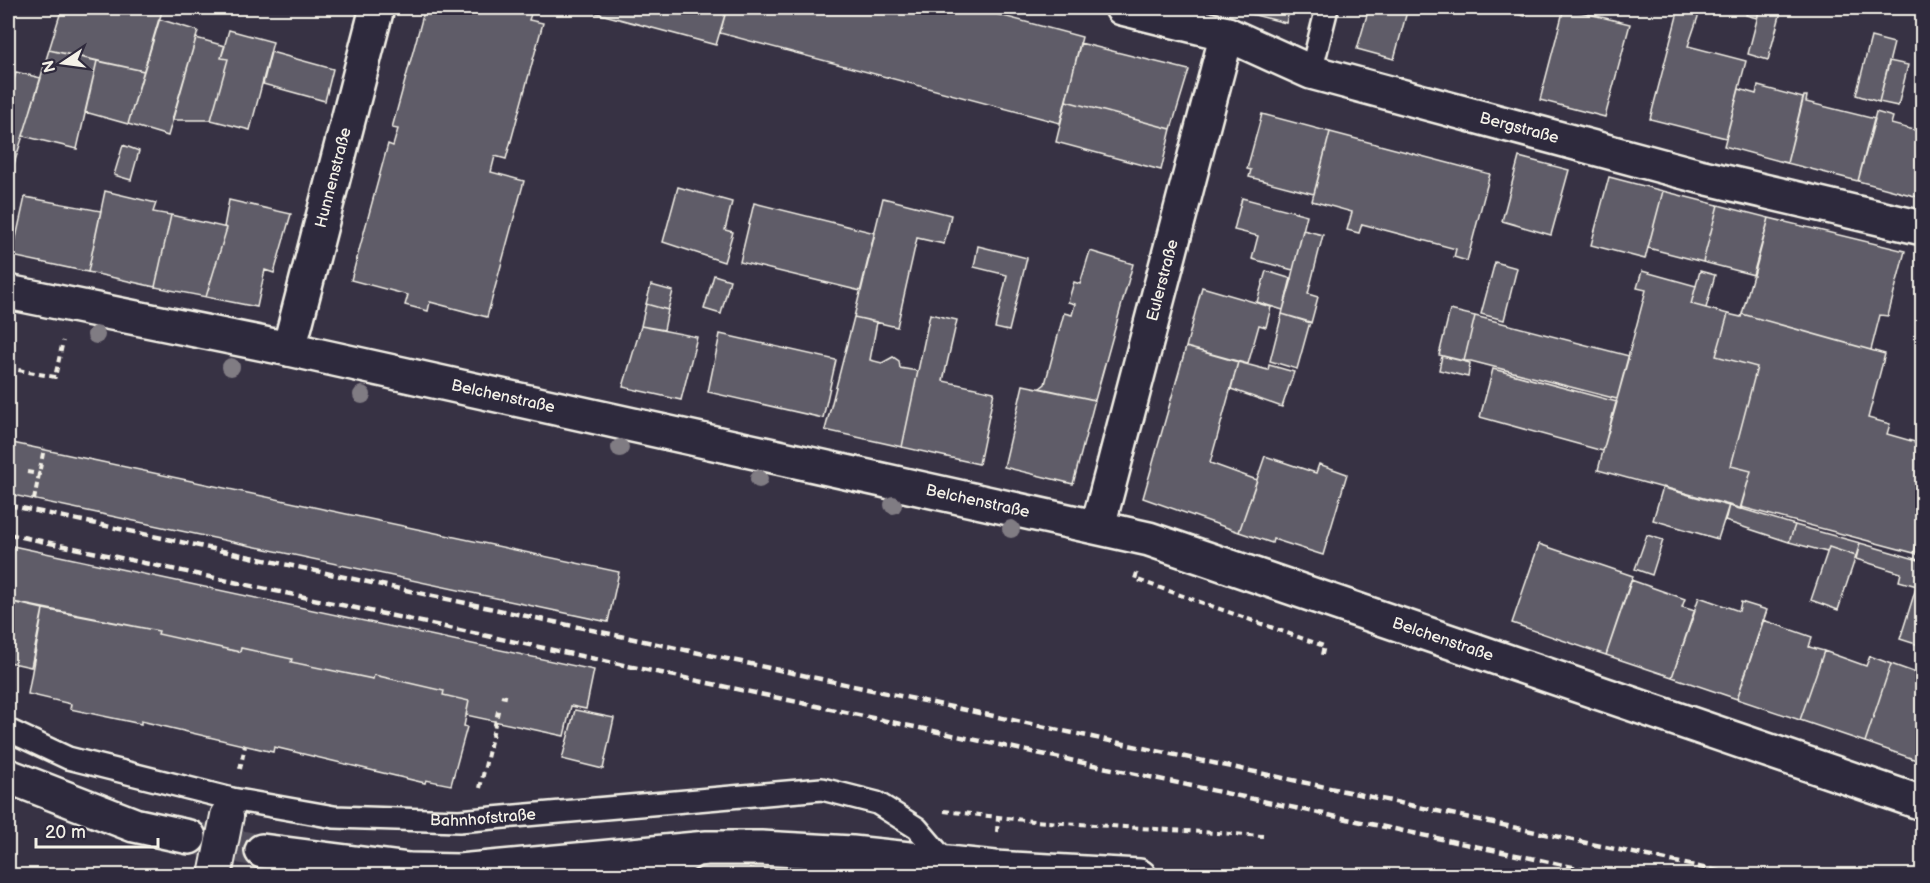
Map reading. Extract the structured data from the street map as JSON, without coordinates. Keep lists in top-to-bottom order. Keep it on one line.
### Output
{"streets":{"main road":["Bergstraße","Hunnenstraße","Eulerstraße","Belchenstraße"],"lane":["Bahnhofstraße"]},"crossings":[["Bergstraße","Eulerstraße"],["Hunnenstraße","Belchenstraße"],["Eulerstraße","Belchenstraße"]],"scale_bar":"20 m","north":"left"}
